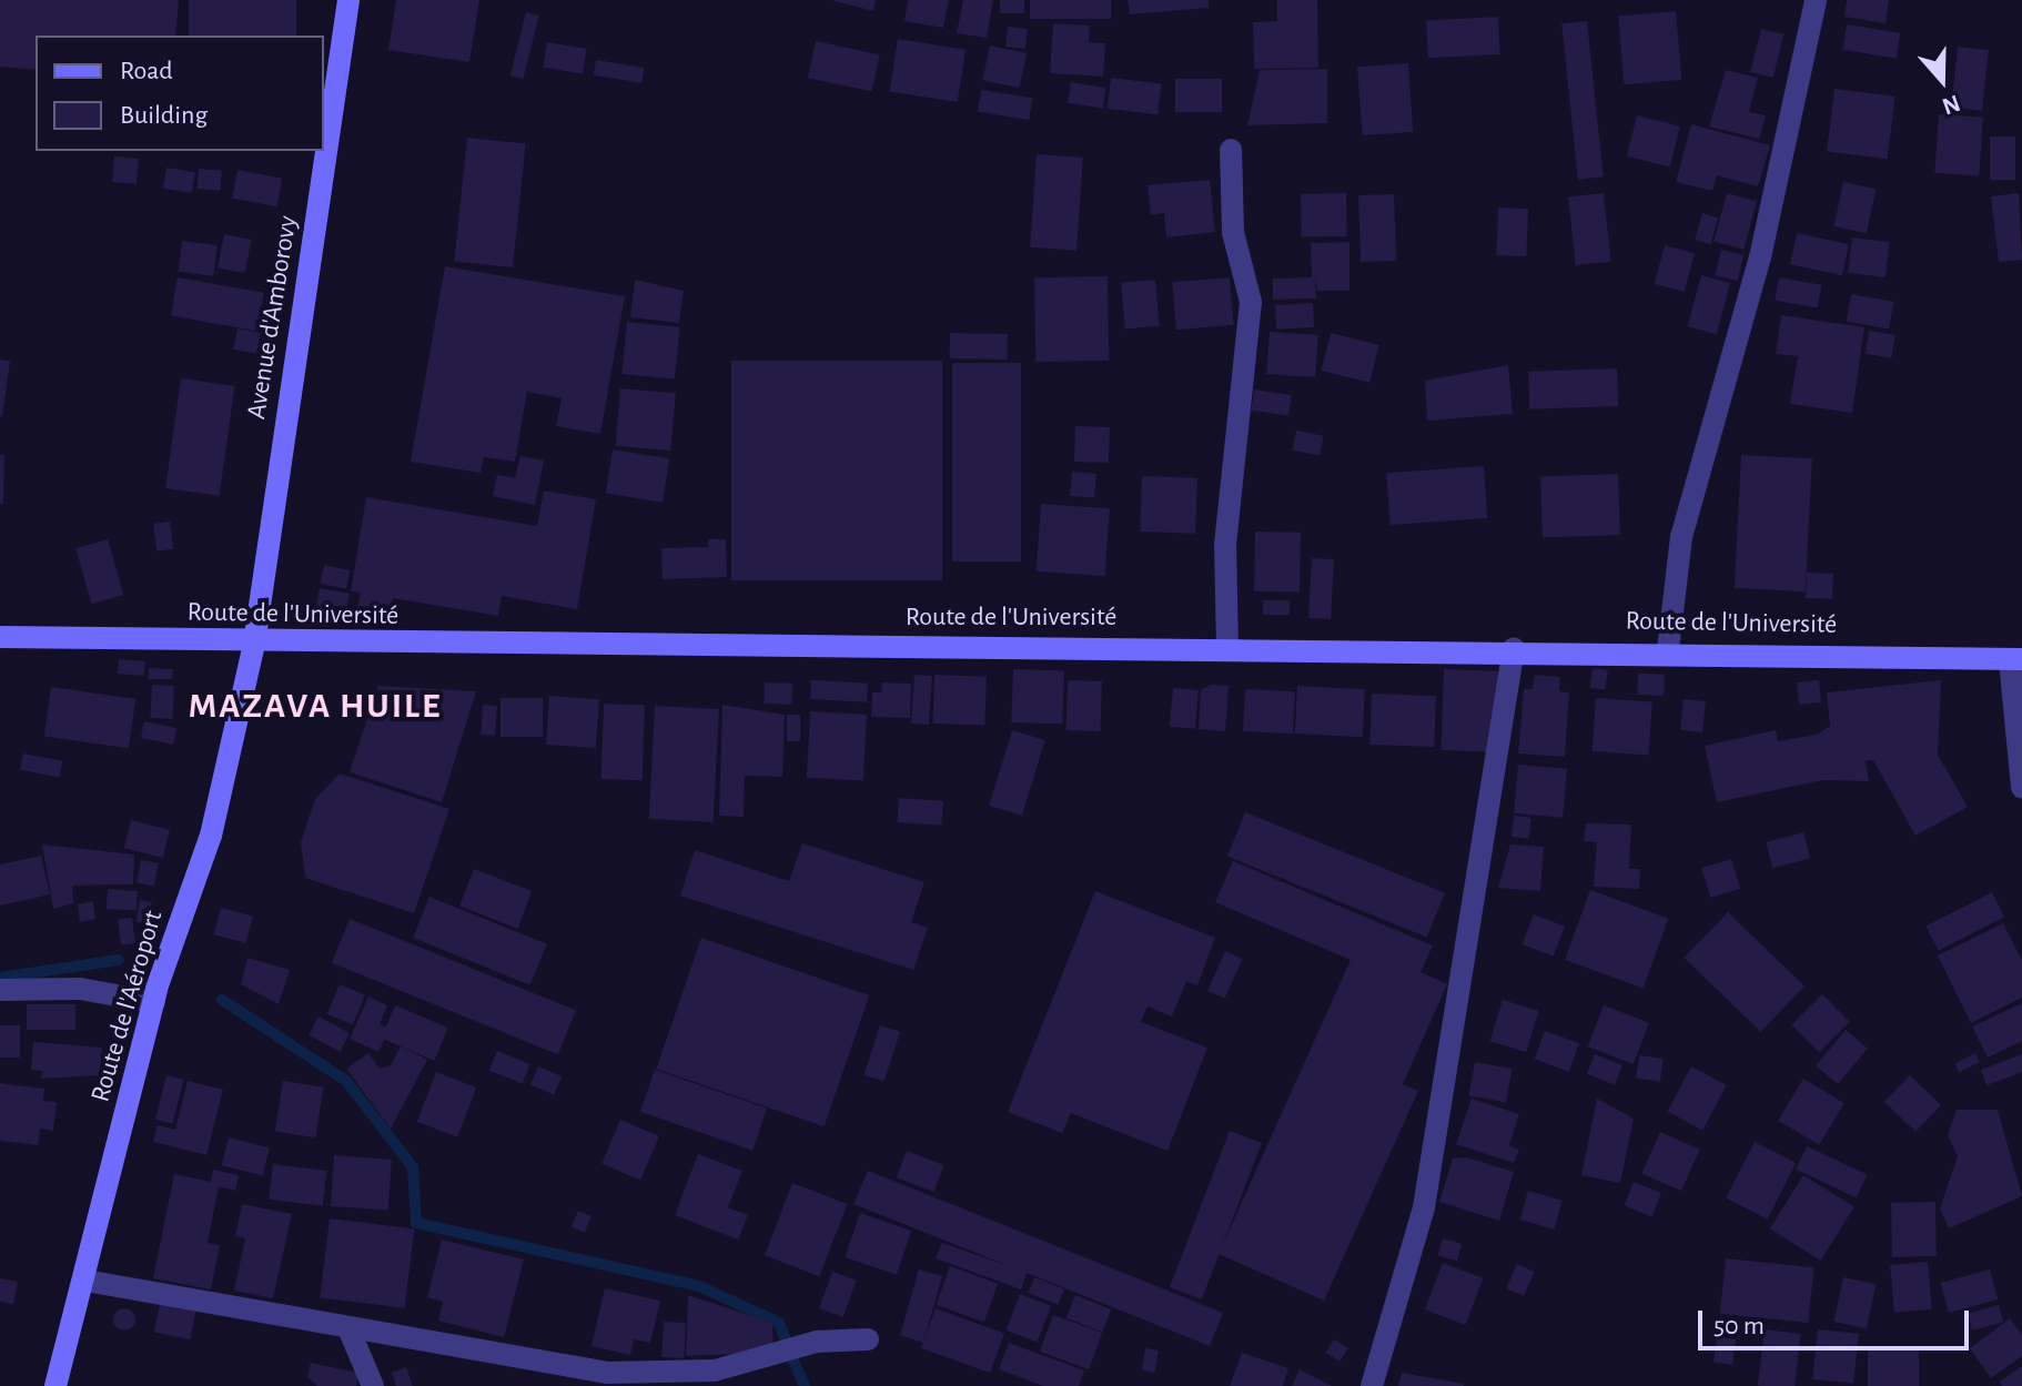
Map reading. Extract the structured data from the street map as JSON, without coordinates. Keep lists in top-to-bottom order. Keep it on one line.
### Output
{"streets":{"street":["Avenue d'Amborovy","Route de l'Université","Route de l'Aéroport"]},"crossings":[["Avenue d'Amborovy","Route de l'Université"],["Avenue d'Amborovy","Route de l'Aéroport"],["Route de l'Université","Route de l'Aéroport"]],"districts":["MAZAVA HUILE"],"legend":["Road","Building"],"scale_bar":"50 m","north":"bottom"}
